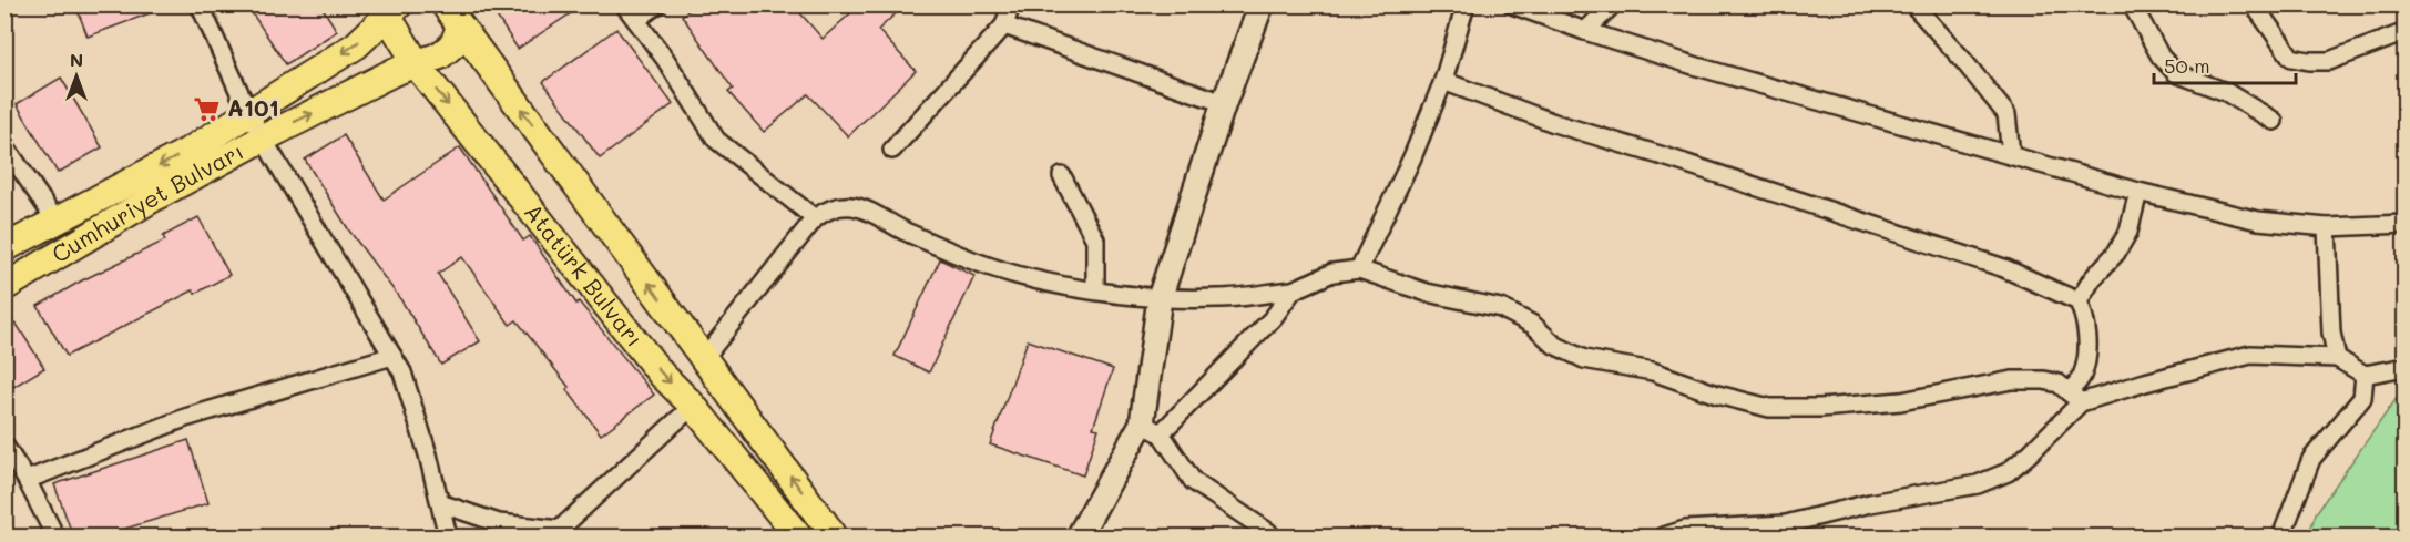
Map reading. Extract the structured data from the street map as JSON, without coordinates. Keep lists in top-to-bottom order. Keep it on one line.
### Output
{"streets":{"main road":["Cumhuriyet Bulvarı","Atatürk Bulvarı"]},"crossings":[["Cumhuriyet Bulvarı","Atatürk Bulvarı"]],"places":{"supermarket":["A101"]},"scale_bar":"50 m","north":"top"}
